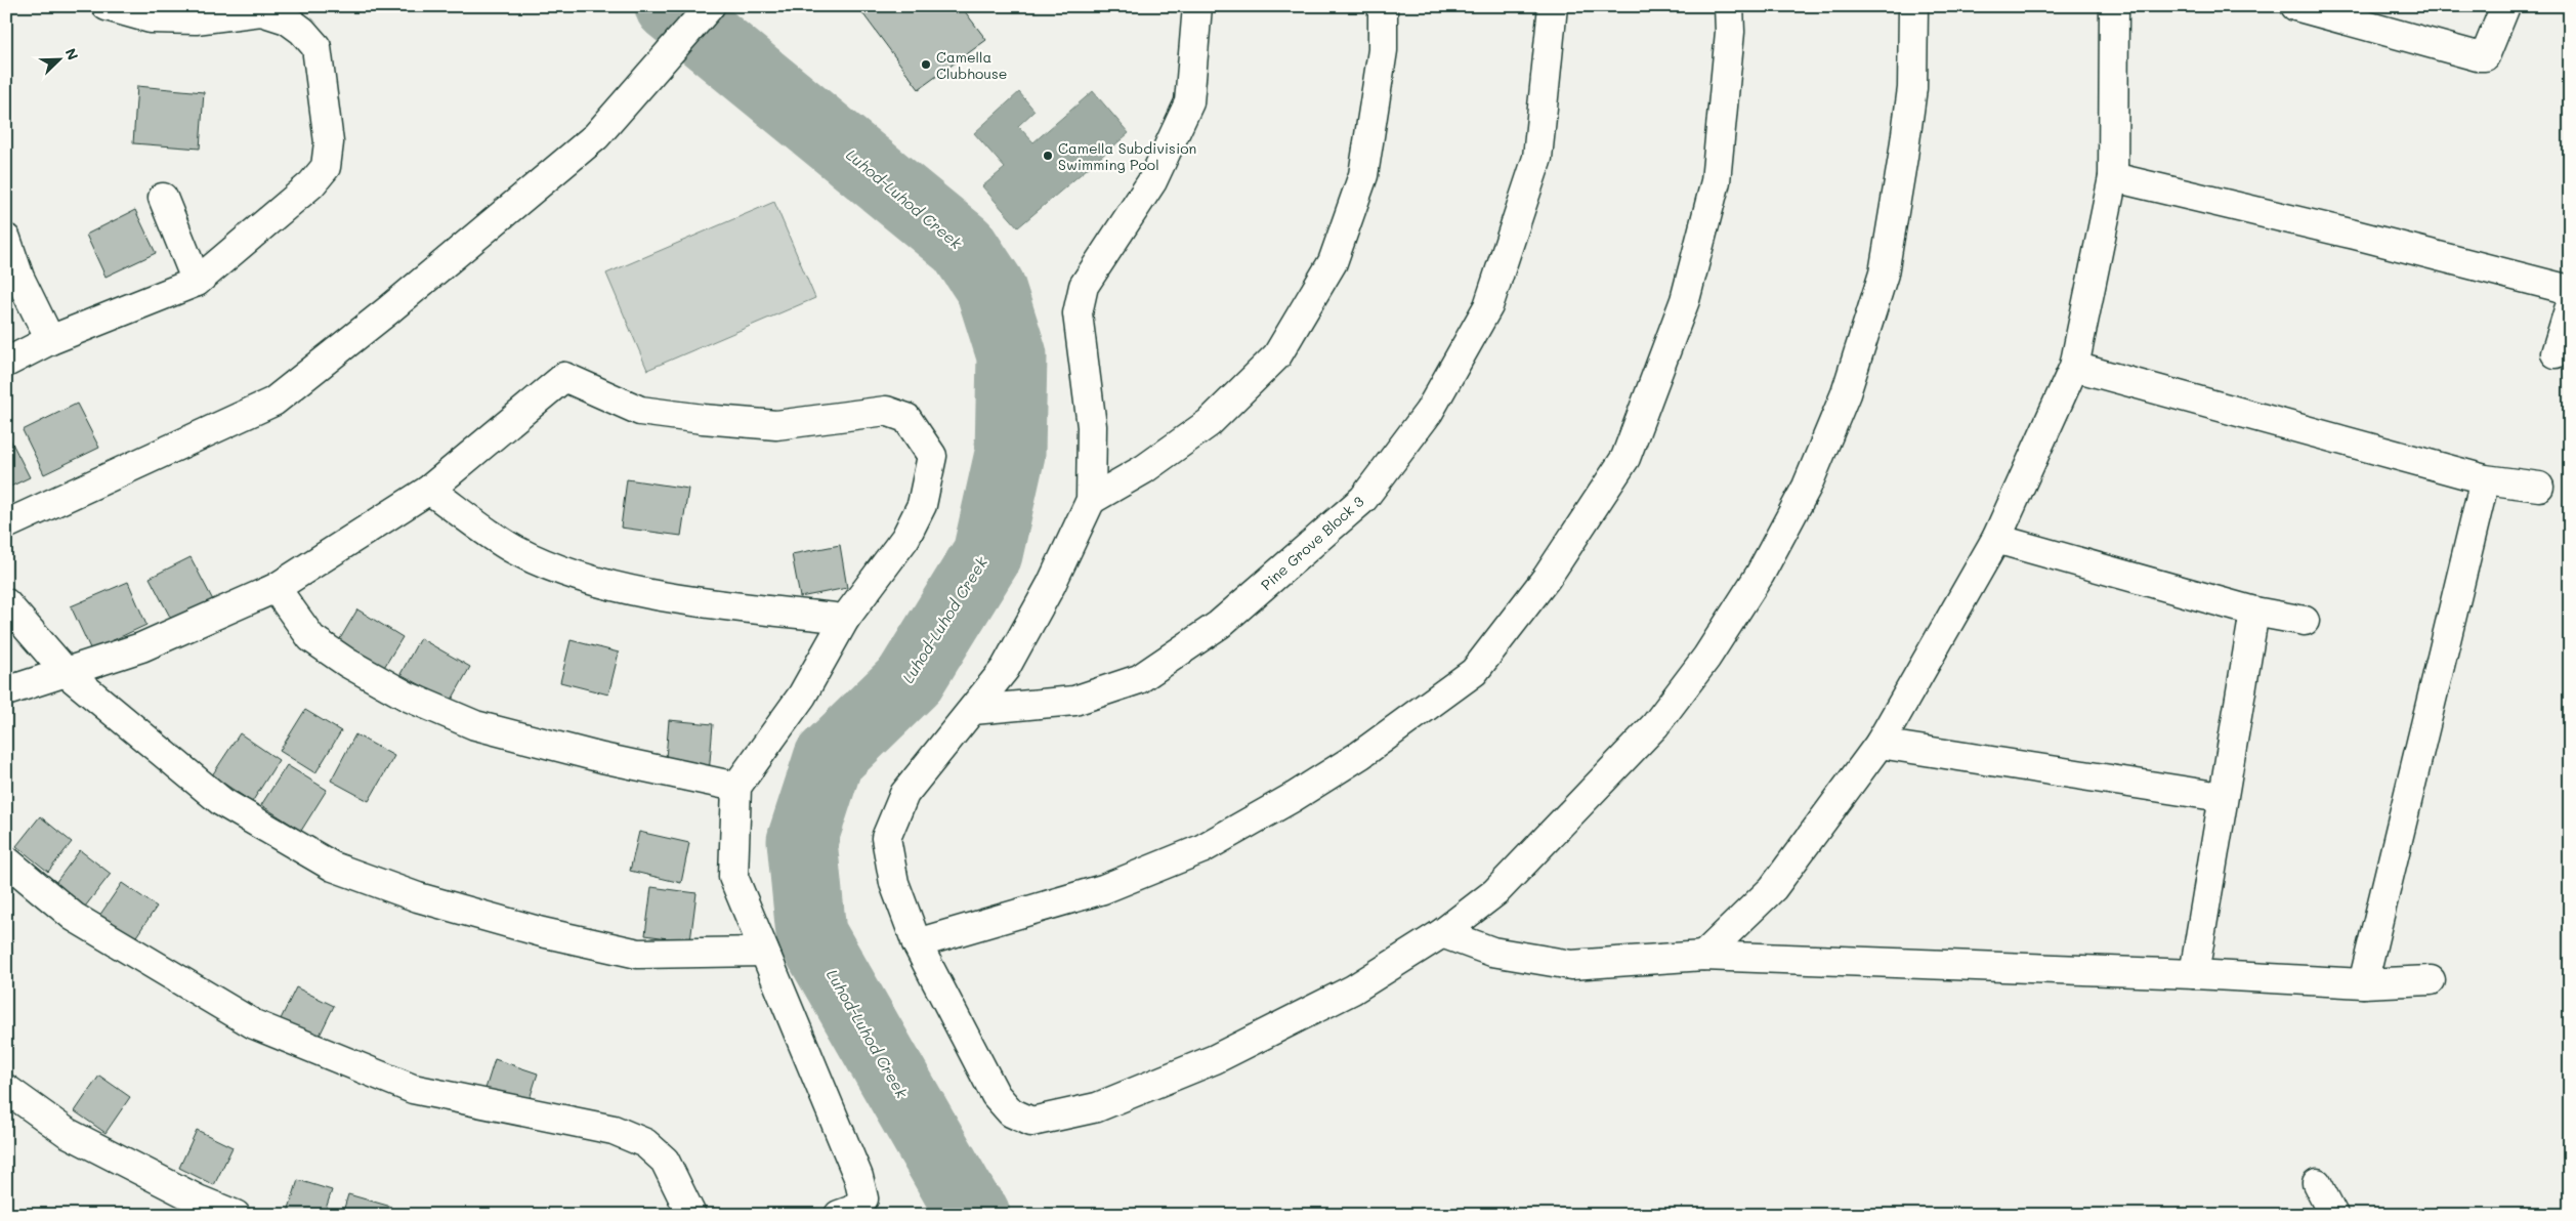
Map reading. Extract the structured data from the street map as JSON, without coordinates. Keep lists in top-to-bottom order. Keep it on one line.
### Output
{"streets":{"street":["Pine Grove Block 3"]},"water":["Luhod-Luhod Creek"],"places":["Camella Clubhouse","Camella Subdivision Swimming Pool"],"north":"top right"}
